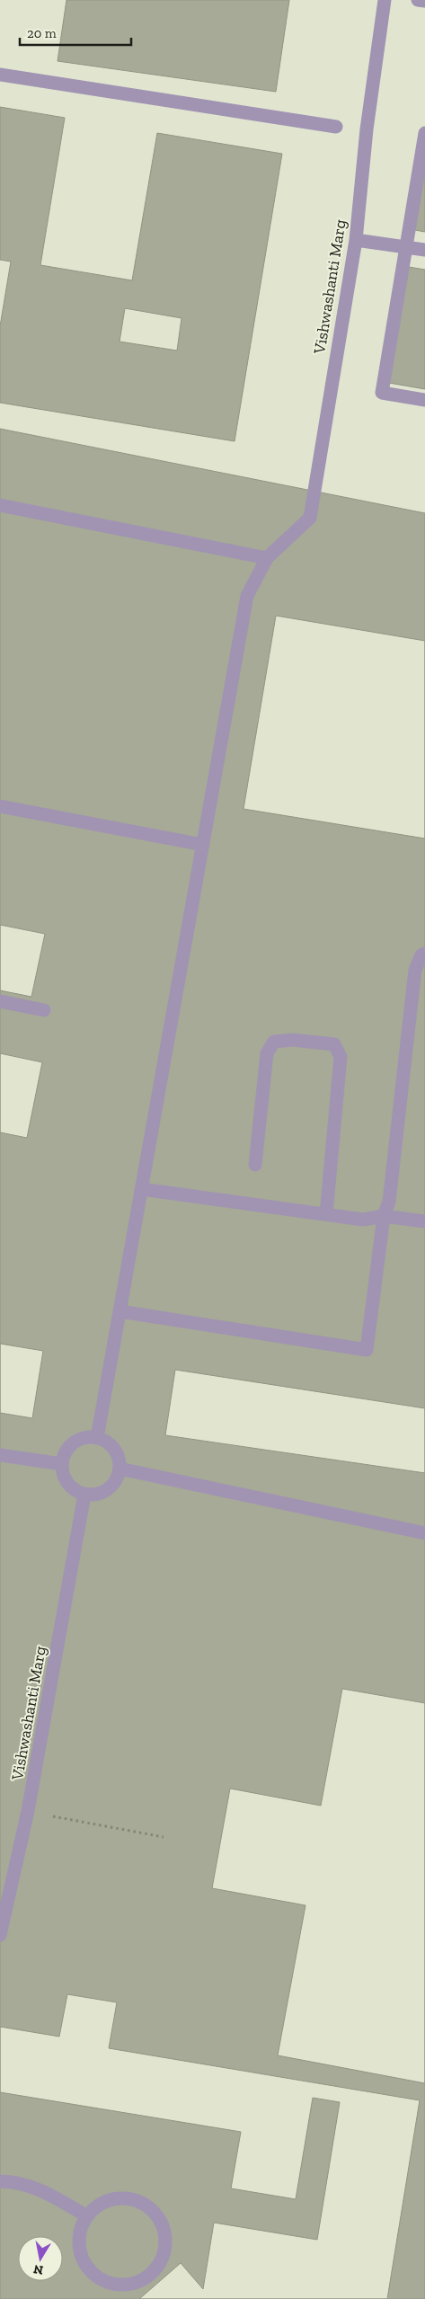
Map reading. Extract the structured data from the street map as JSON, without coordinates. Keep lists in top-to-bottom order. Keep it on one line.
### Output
{"streets":{"street":["Vishwashanti Marg"]},"scale_bar":"20 m","north":"bottom"}
